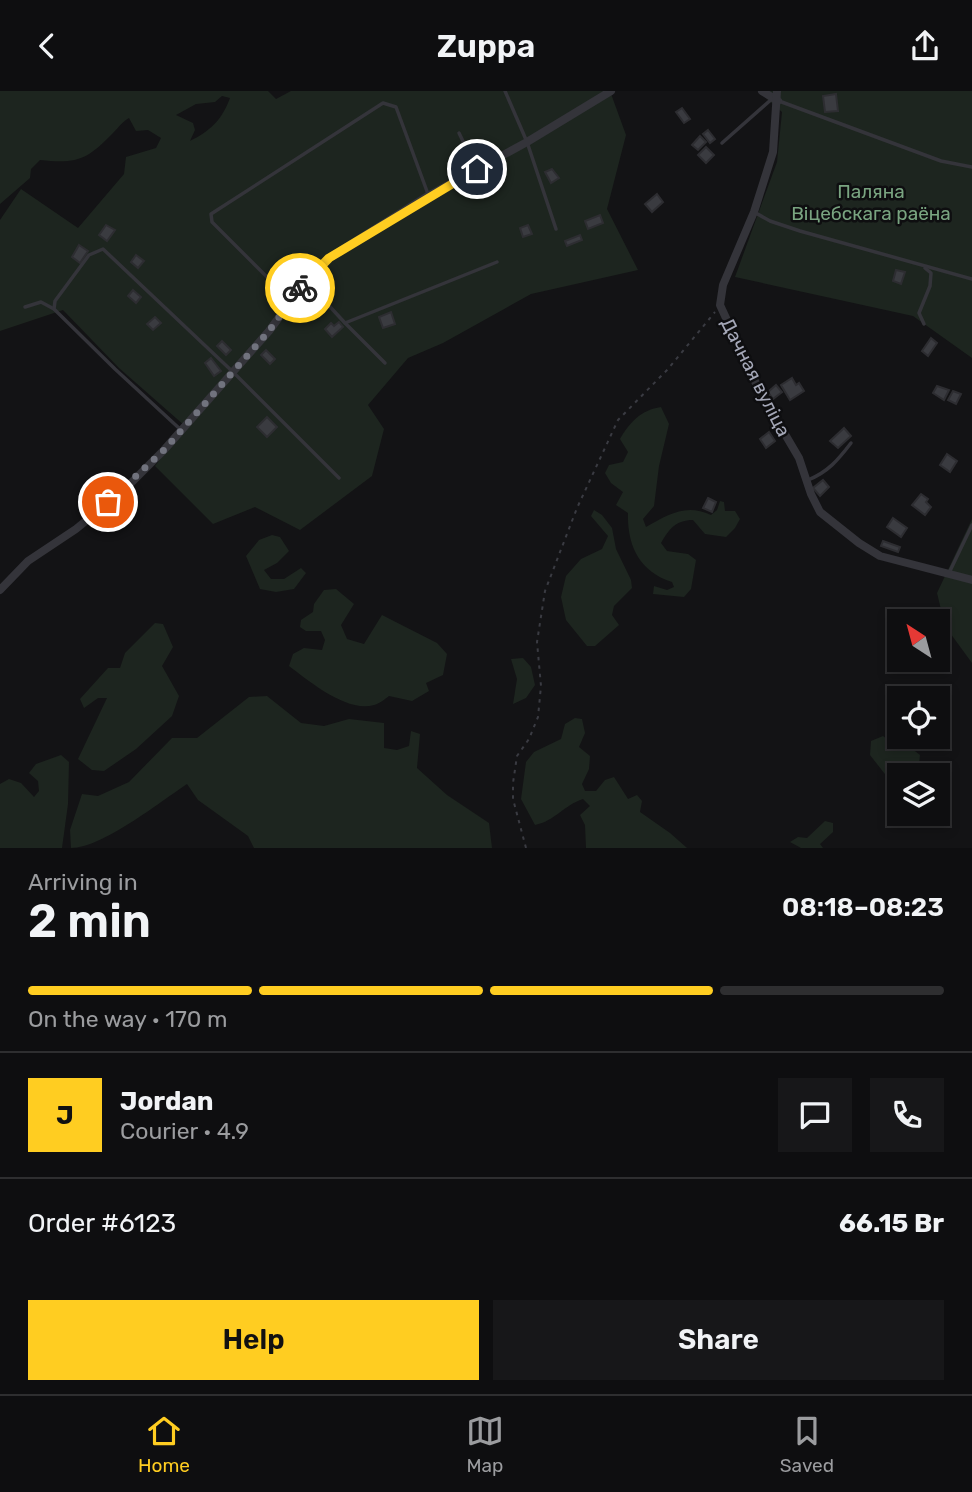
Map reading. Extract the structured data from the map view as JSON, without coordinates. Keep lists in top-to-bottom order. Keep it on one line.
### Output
{"streets":{"street":["Дачная вуліца"]},"parks":["Паляна Віцебскага раёна"],"north":"top left","page":{"header":"Zuppa","heading":["2 min","Arriving in","08:18–08:23"],"panel":["Jordan","Courier · 4.9","Order #6123","66.15 Br"],"bar":"On the way · 170 m","round":"J","buttons":["Help","Share"],"tabs":["Home","Map","Saved"]}}
